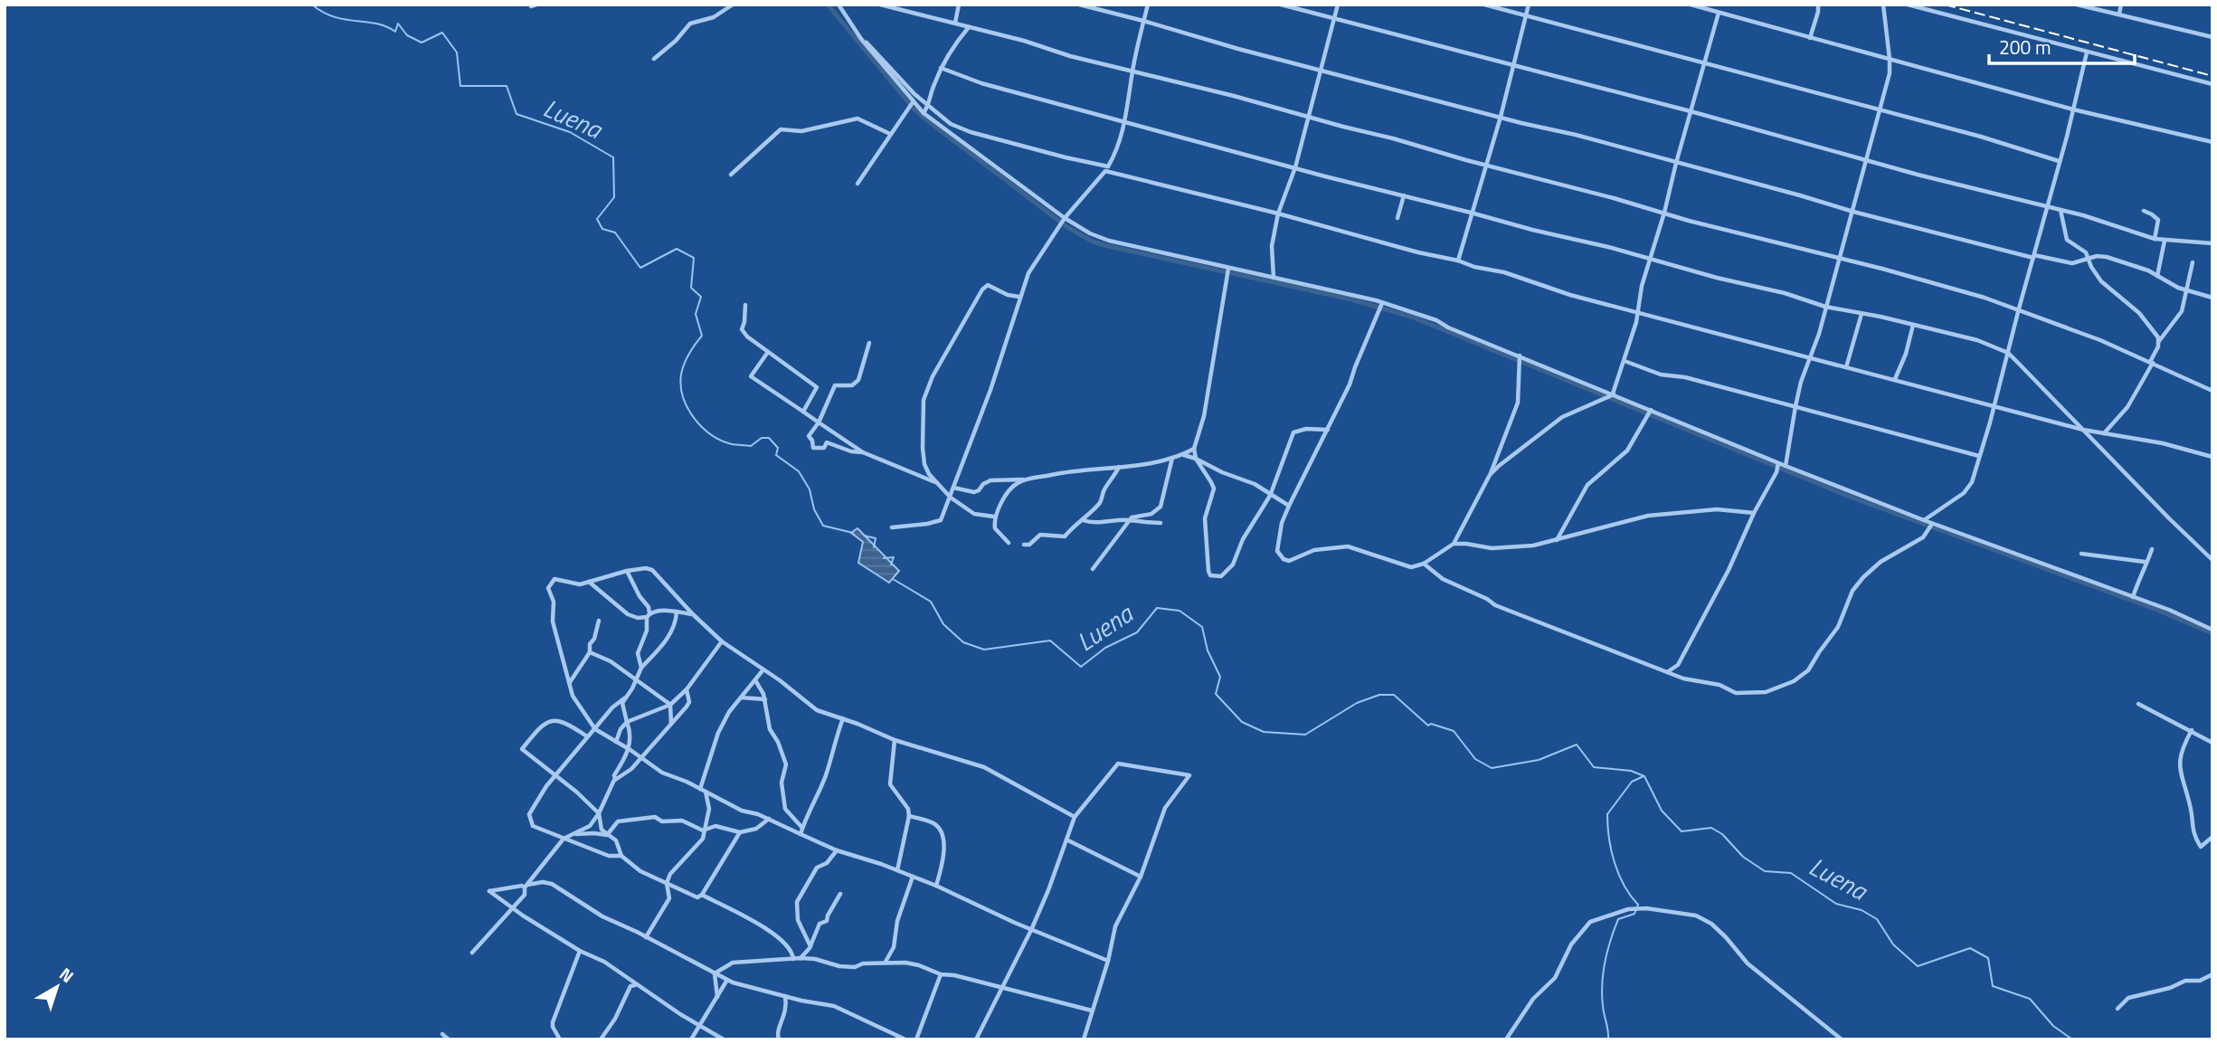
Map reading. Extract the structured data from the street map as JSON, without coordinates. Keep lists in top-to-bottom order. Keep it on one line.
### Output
{"water":["Luena"],"scale_bar":"200 m","north":"top right"}
